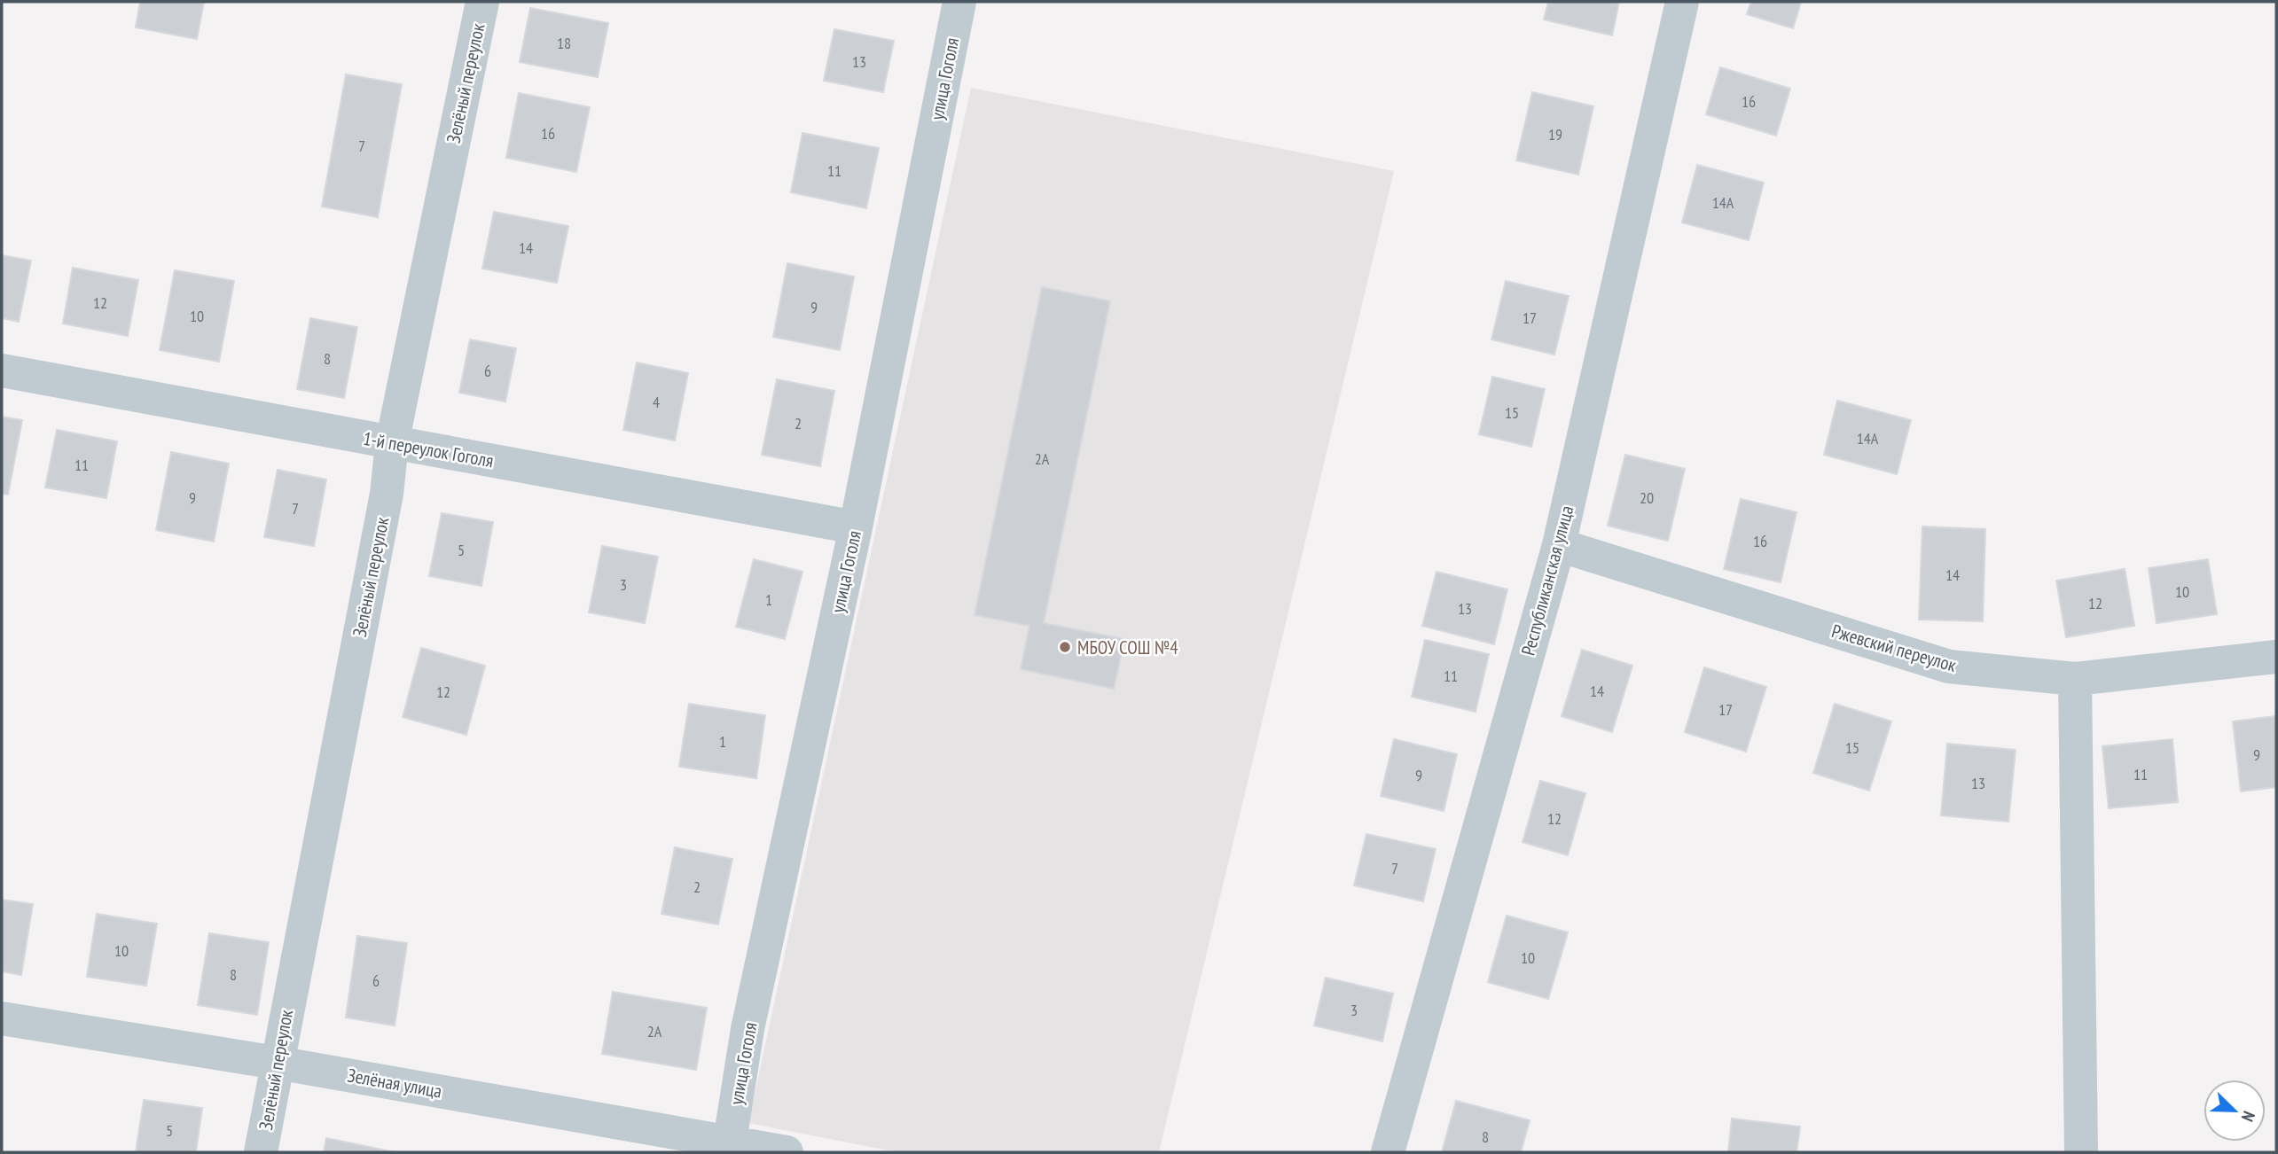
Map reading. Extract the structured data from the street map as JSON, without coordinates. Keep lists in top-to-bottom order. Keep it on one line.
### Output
{"streets":{"street":["улица Гоголя","Зелёный переулок","1-й переулок Гоголя","Республиканская улица","Ржевский переулок","Зелёная улица"]},"crossings":[["улица Гоголя","1-й переулок Гоголя"],["улица Гоголя","Зелёная улица"],["Зелёный переулок","1-й переулок Гоголя"],["Зелёный переулок","Зелёная улица"],["Республиканская улица","Ржевский переулок"]],"places":["МБОУ СОШ №4"],"house_numbers":["18","13","16","16","19","7","11","14А","14","12","9","10","17","8","6","4","15","2","14А","2А","11","9","20","7","16","5","14","3","10","1","12","13","11","14","12","17","1","15","9","11","9","13","12","7","2","10","10","8","6","3","2А","5","8"],"north":"bottom right"}
